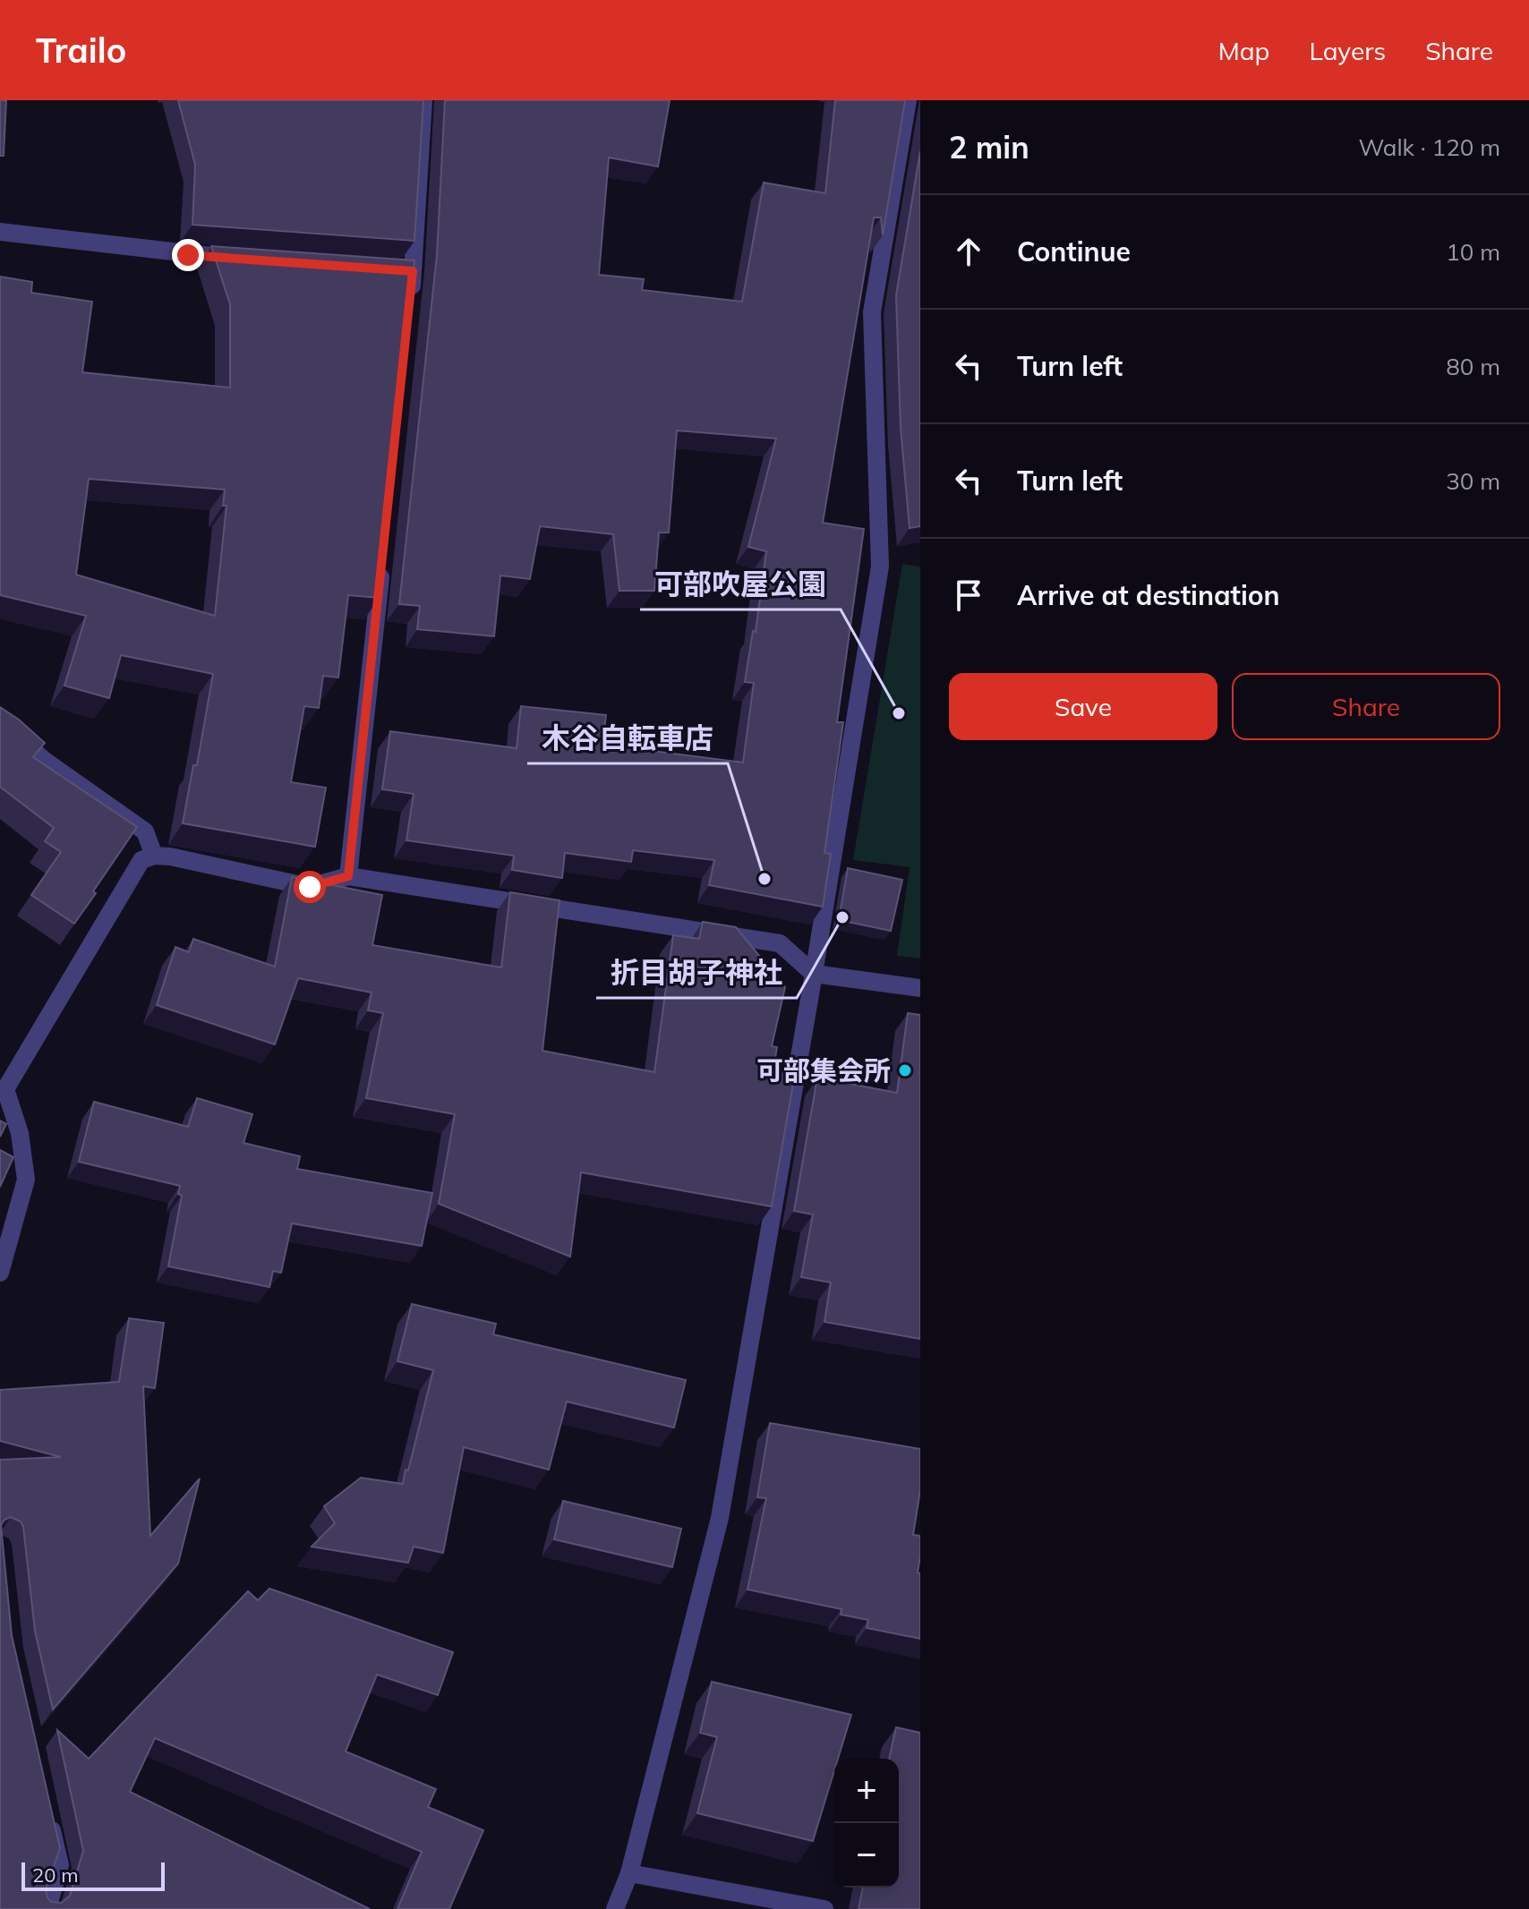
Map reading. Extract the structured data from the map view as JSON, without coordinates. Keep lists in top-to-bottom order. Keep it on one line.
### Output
{"places":["可部吹屋公園","木谷自転車店","折目胡子神社","可部集会所"],"scale_bar":"20 m","page":{"header":"Trailo","nav":["Map","Layers","Share"],"heading":["2 min","Walk · 120 m"],"list":[["Continue","10 m"],["Turn left","80 m"],["Turn left","30 m"],"Arrive at destination"],"buttons":["Save","Share"],"map_buttons":["+","−"],"scale":"20 m"}}
